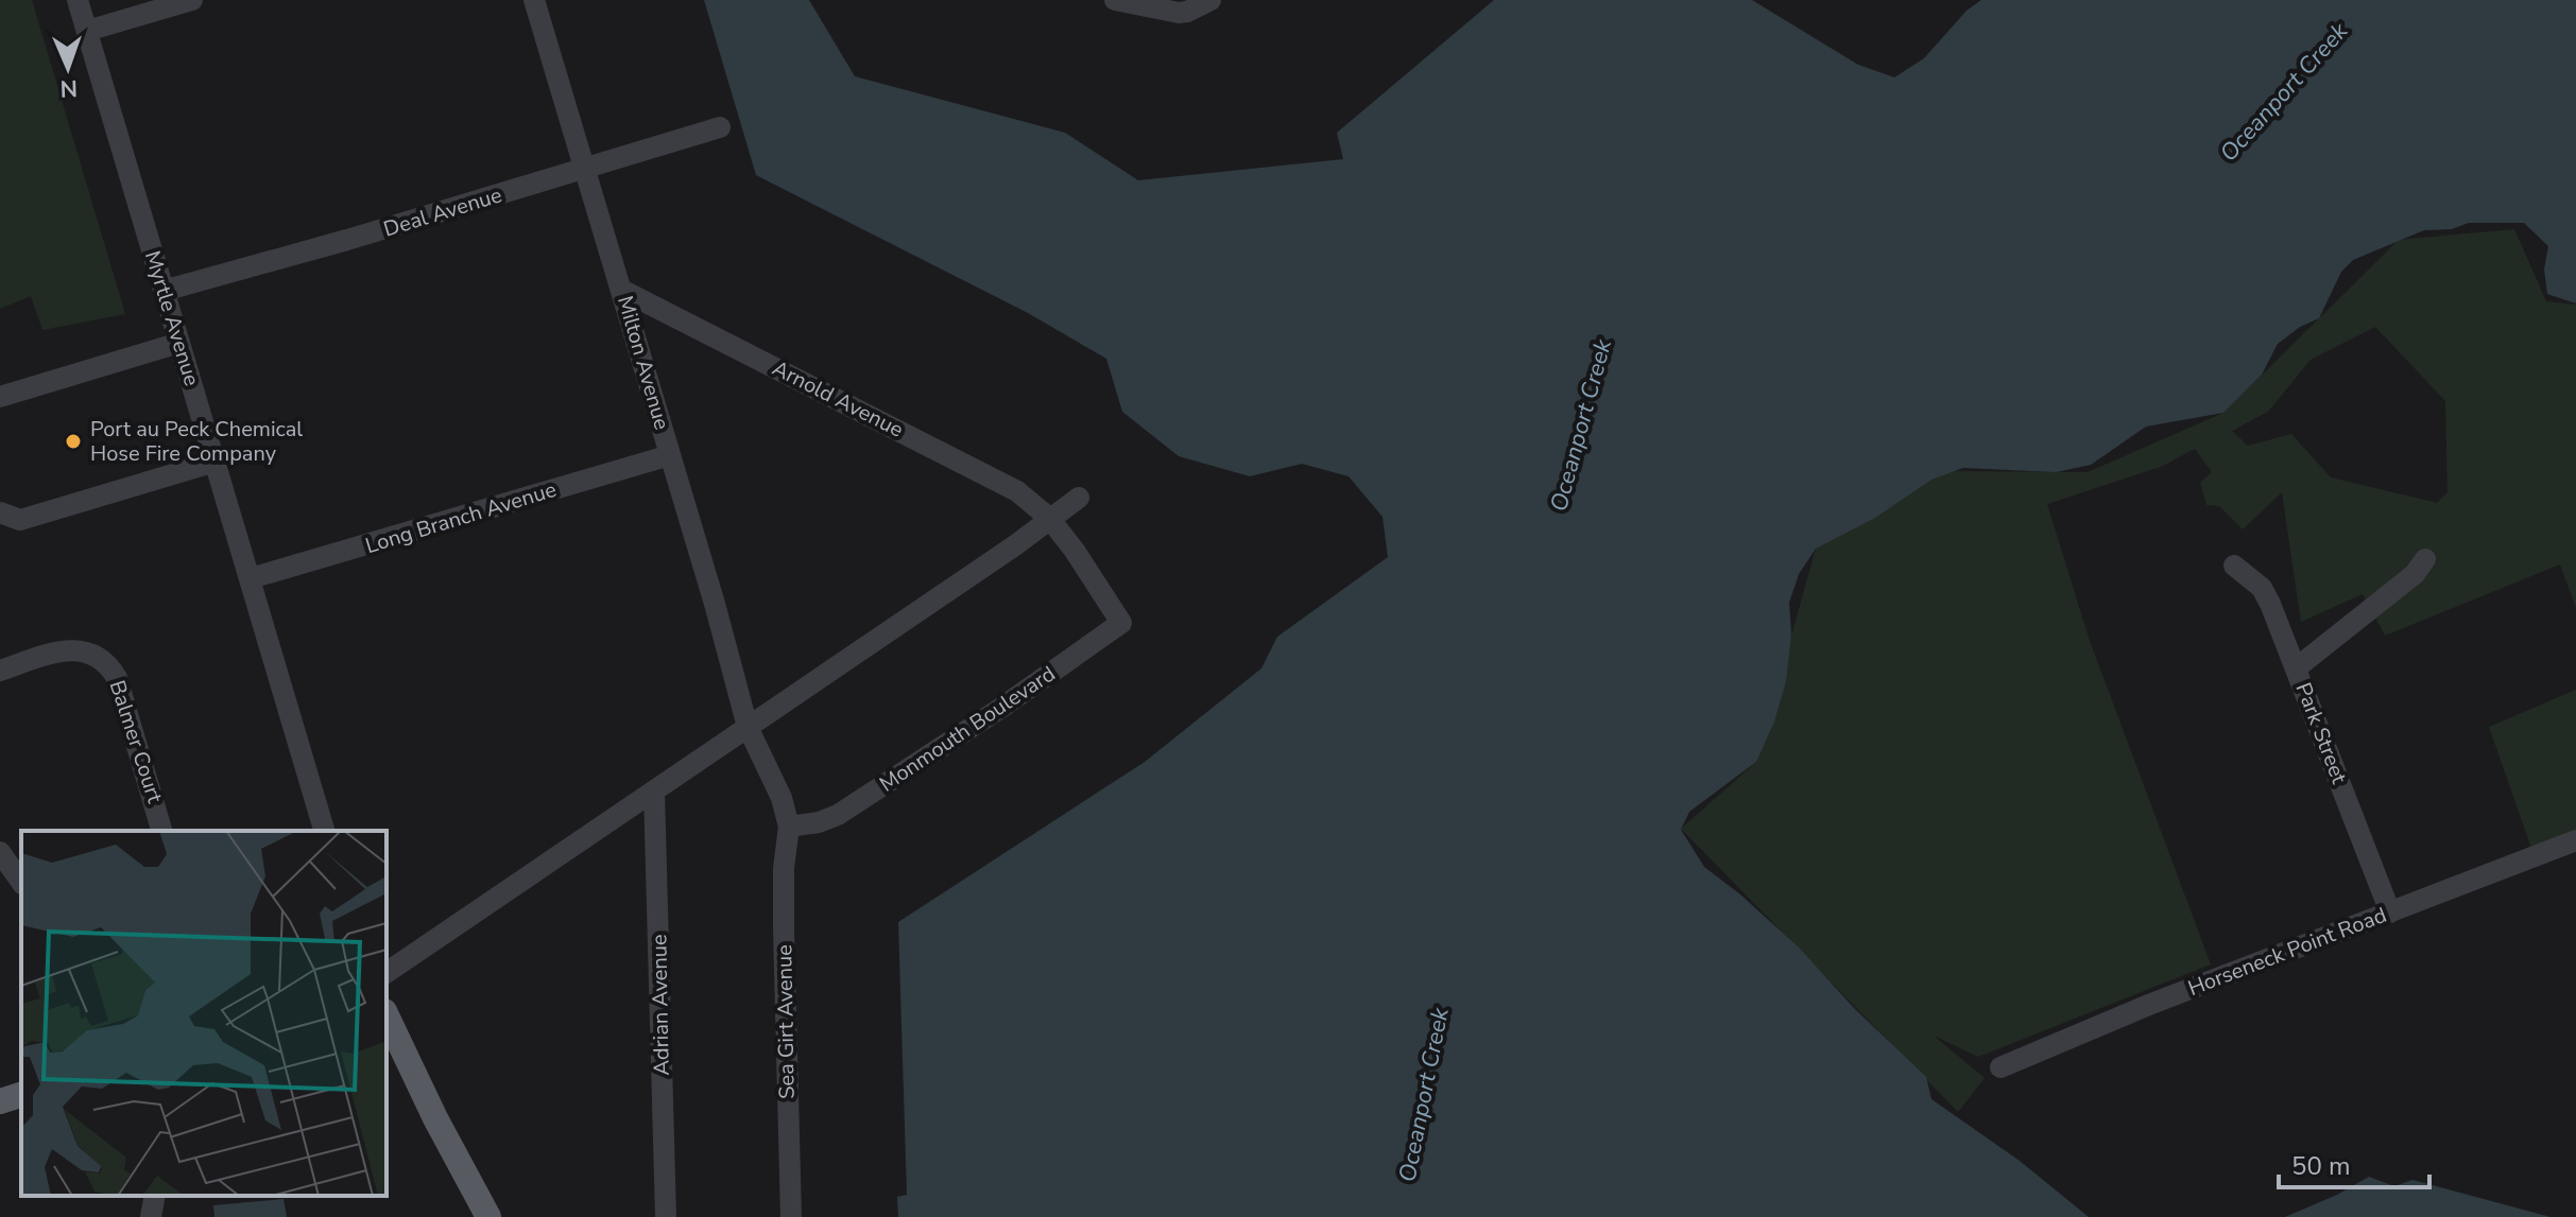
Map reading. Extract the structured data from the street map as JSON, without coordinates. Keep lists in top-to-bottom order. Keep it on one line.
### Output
{"streets":{"street":["Deal Avenue","Myrtle Avenue","Milton Avenue","Arnold Avenue","Long Branch Avenue","Monmouth Boulevard","Park Street","Balmer Court","Horseneck Point Road","Adrian Avenue","Sea Girt Avenue"]},"crossings":[["Deal Avenue","Myrtle Avenue"],["Deal Avenue","Milton Avenue"],["Myrtle Avenue","Long Branch Avenue"],["Milton Avenue","Arnold Avenue"],["Milton Avenue","Long Branch Avenue"],["Arnold Avenue","Monmouth Boulevard"],["Monmouth Boulevard","Sea Girt Avenue"],["Park Street","Horseneck Point Road"]],"water":["Oceanport Creek"],"places":["Port au Peck Chemical Hose Fire Company"],"scale_bar":"50 m","north":"bottom"}
